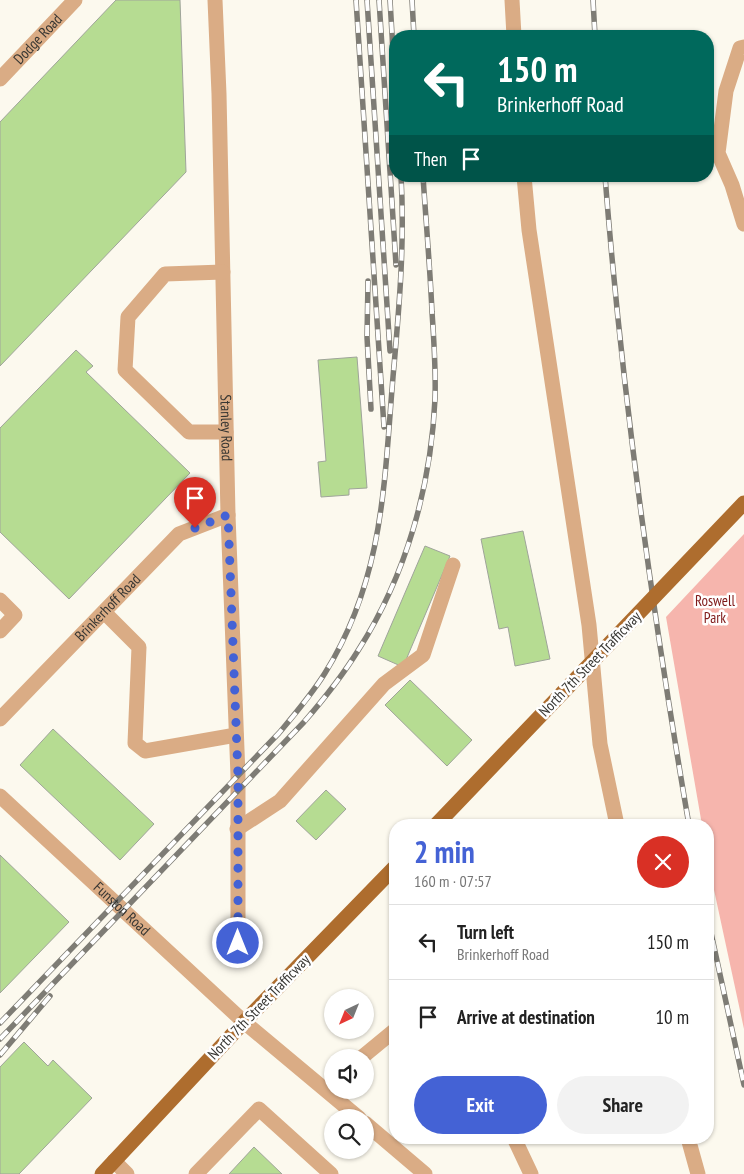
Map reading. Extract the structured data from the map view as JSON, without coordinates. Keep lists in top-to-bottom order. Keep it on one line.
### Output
{"streets":{"main road":["North 7th Street Trafficway"],"street":["Dodge Road","Stanley Road","Brinkerhoff Road","Funston Road"]},"crossings":[["Stanley Road","Brinkerhoff Road"],["North 7th Street Trafficway","Funston Road"]],"parks":["Roswell Park"],"north":"bottom left","page":{"turn":["150 m","Brinkerhoff Road"],"then":"Then","heading":["2 min","160 m · 07:57"],"list":[{"name":"Turn left","note":"Brinkerhoff Road","value":"150 m"},{"name":"Arrive at destination","value":"10 m"}],"buttons":["Exit","Share"]}}
